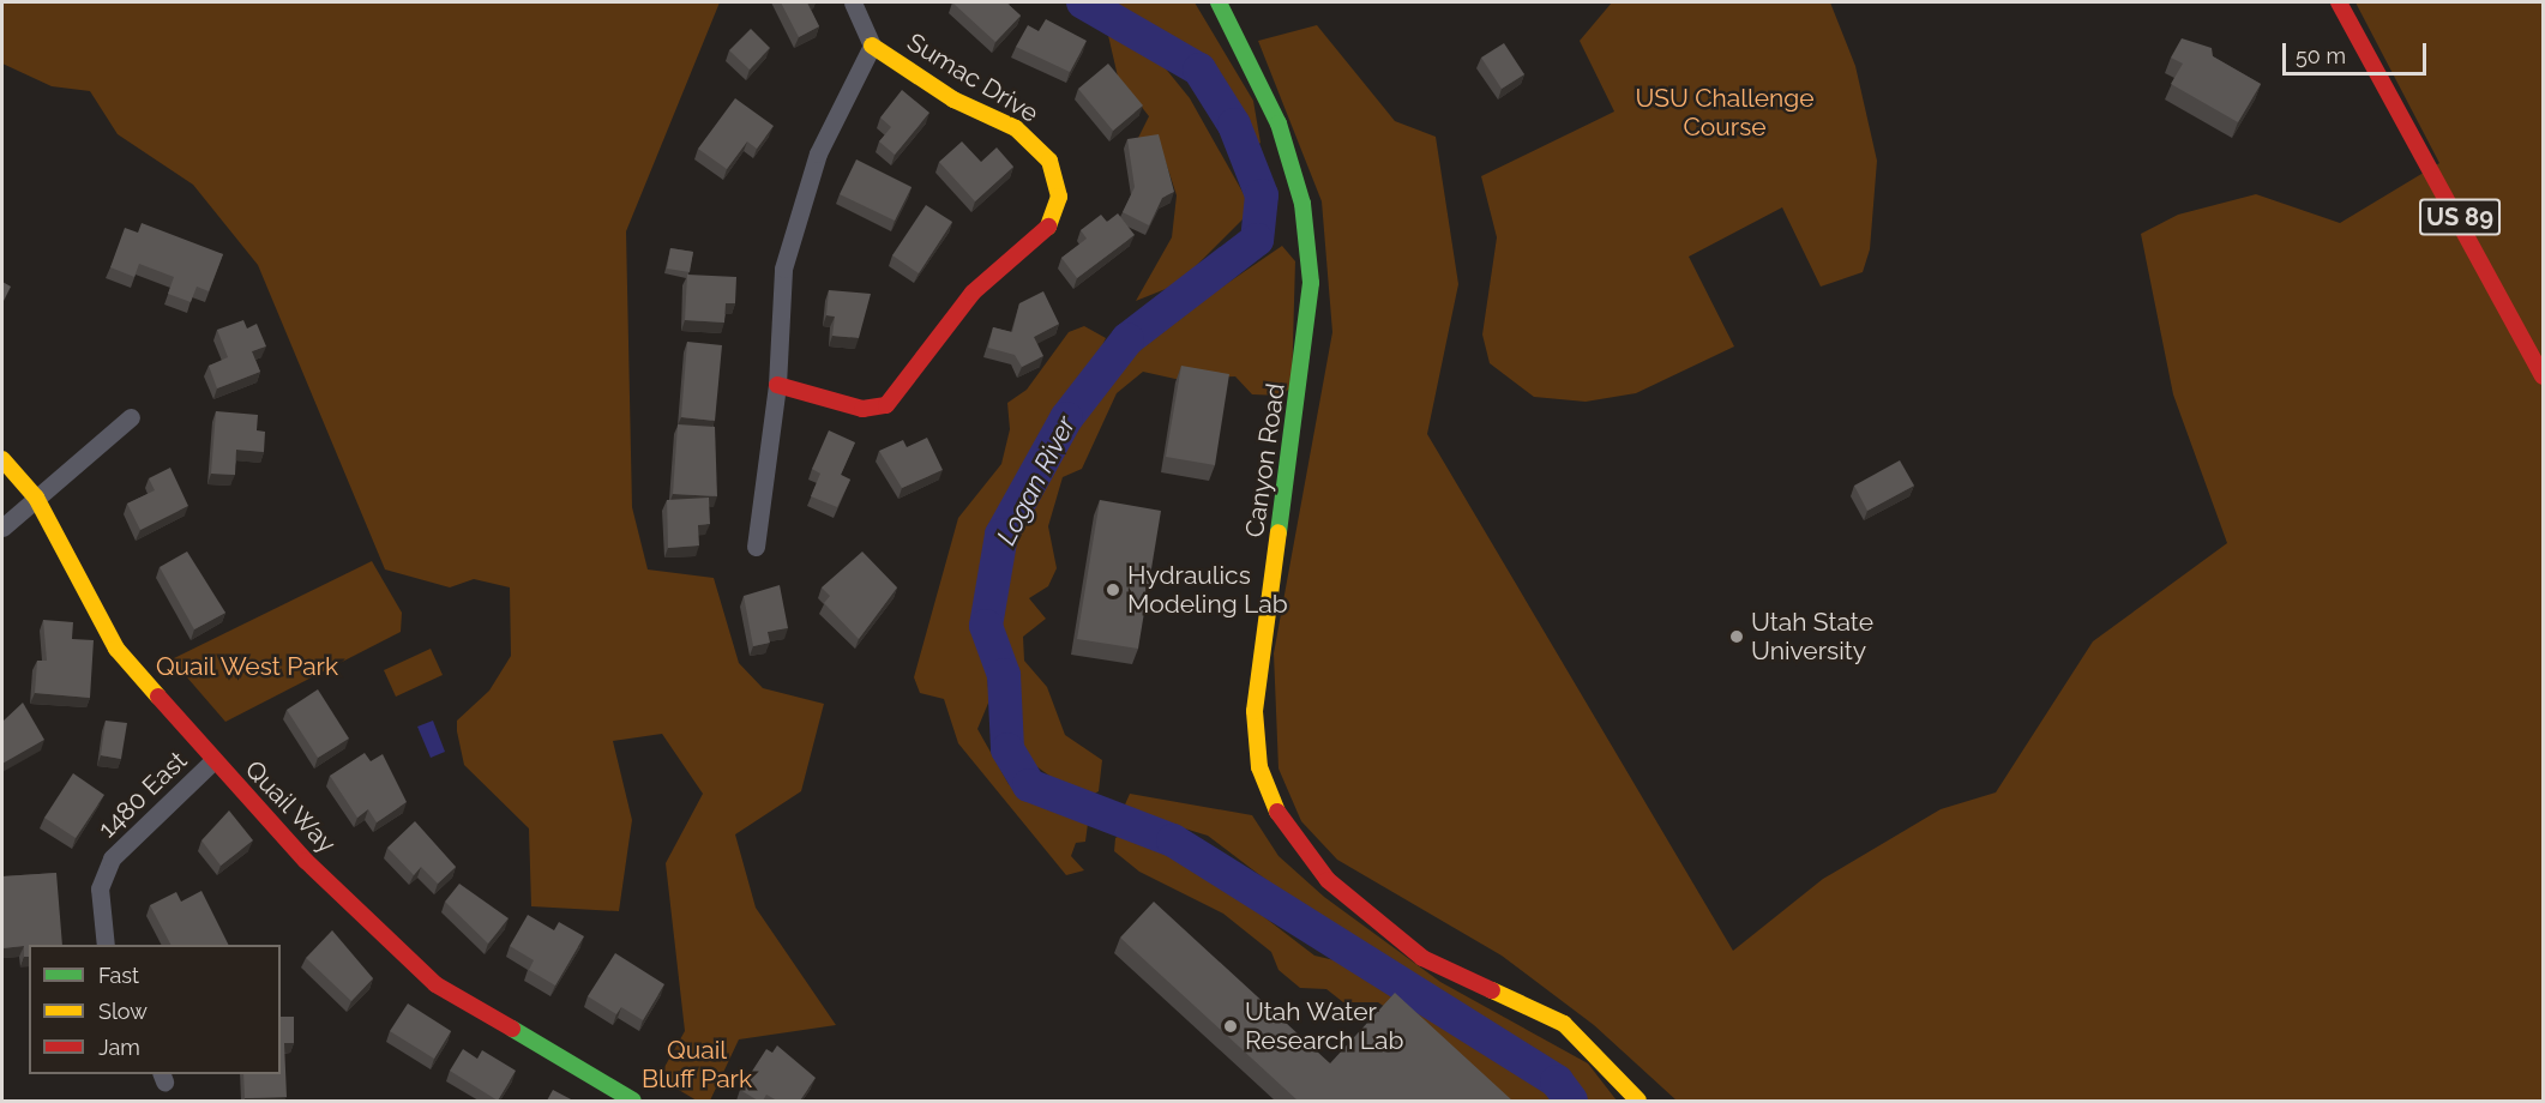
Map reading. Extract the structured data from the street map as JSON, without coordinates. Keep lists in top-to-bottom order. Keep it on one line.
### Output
{"streets":{"street":["Sumac Drive","US 89","Canyon Road","1480 East","Quail Way"]},"crossings":[["1480 East","Quail Way"]],"water":["Logan River"],"parks":["USU Challenge Course","Quail West Park","Quail Bluff Park"],"places":["Hydraulics Modeling Lab","Utah State University","Utah Water Research Lab"],"legend":["Fast","Slow","Jam"],"scale_bar":"50 m"}
